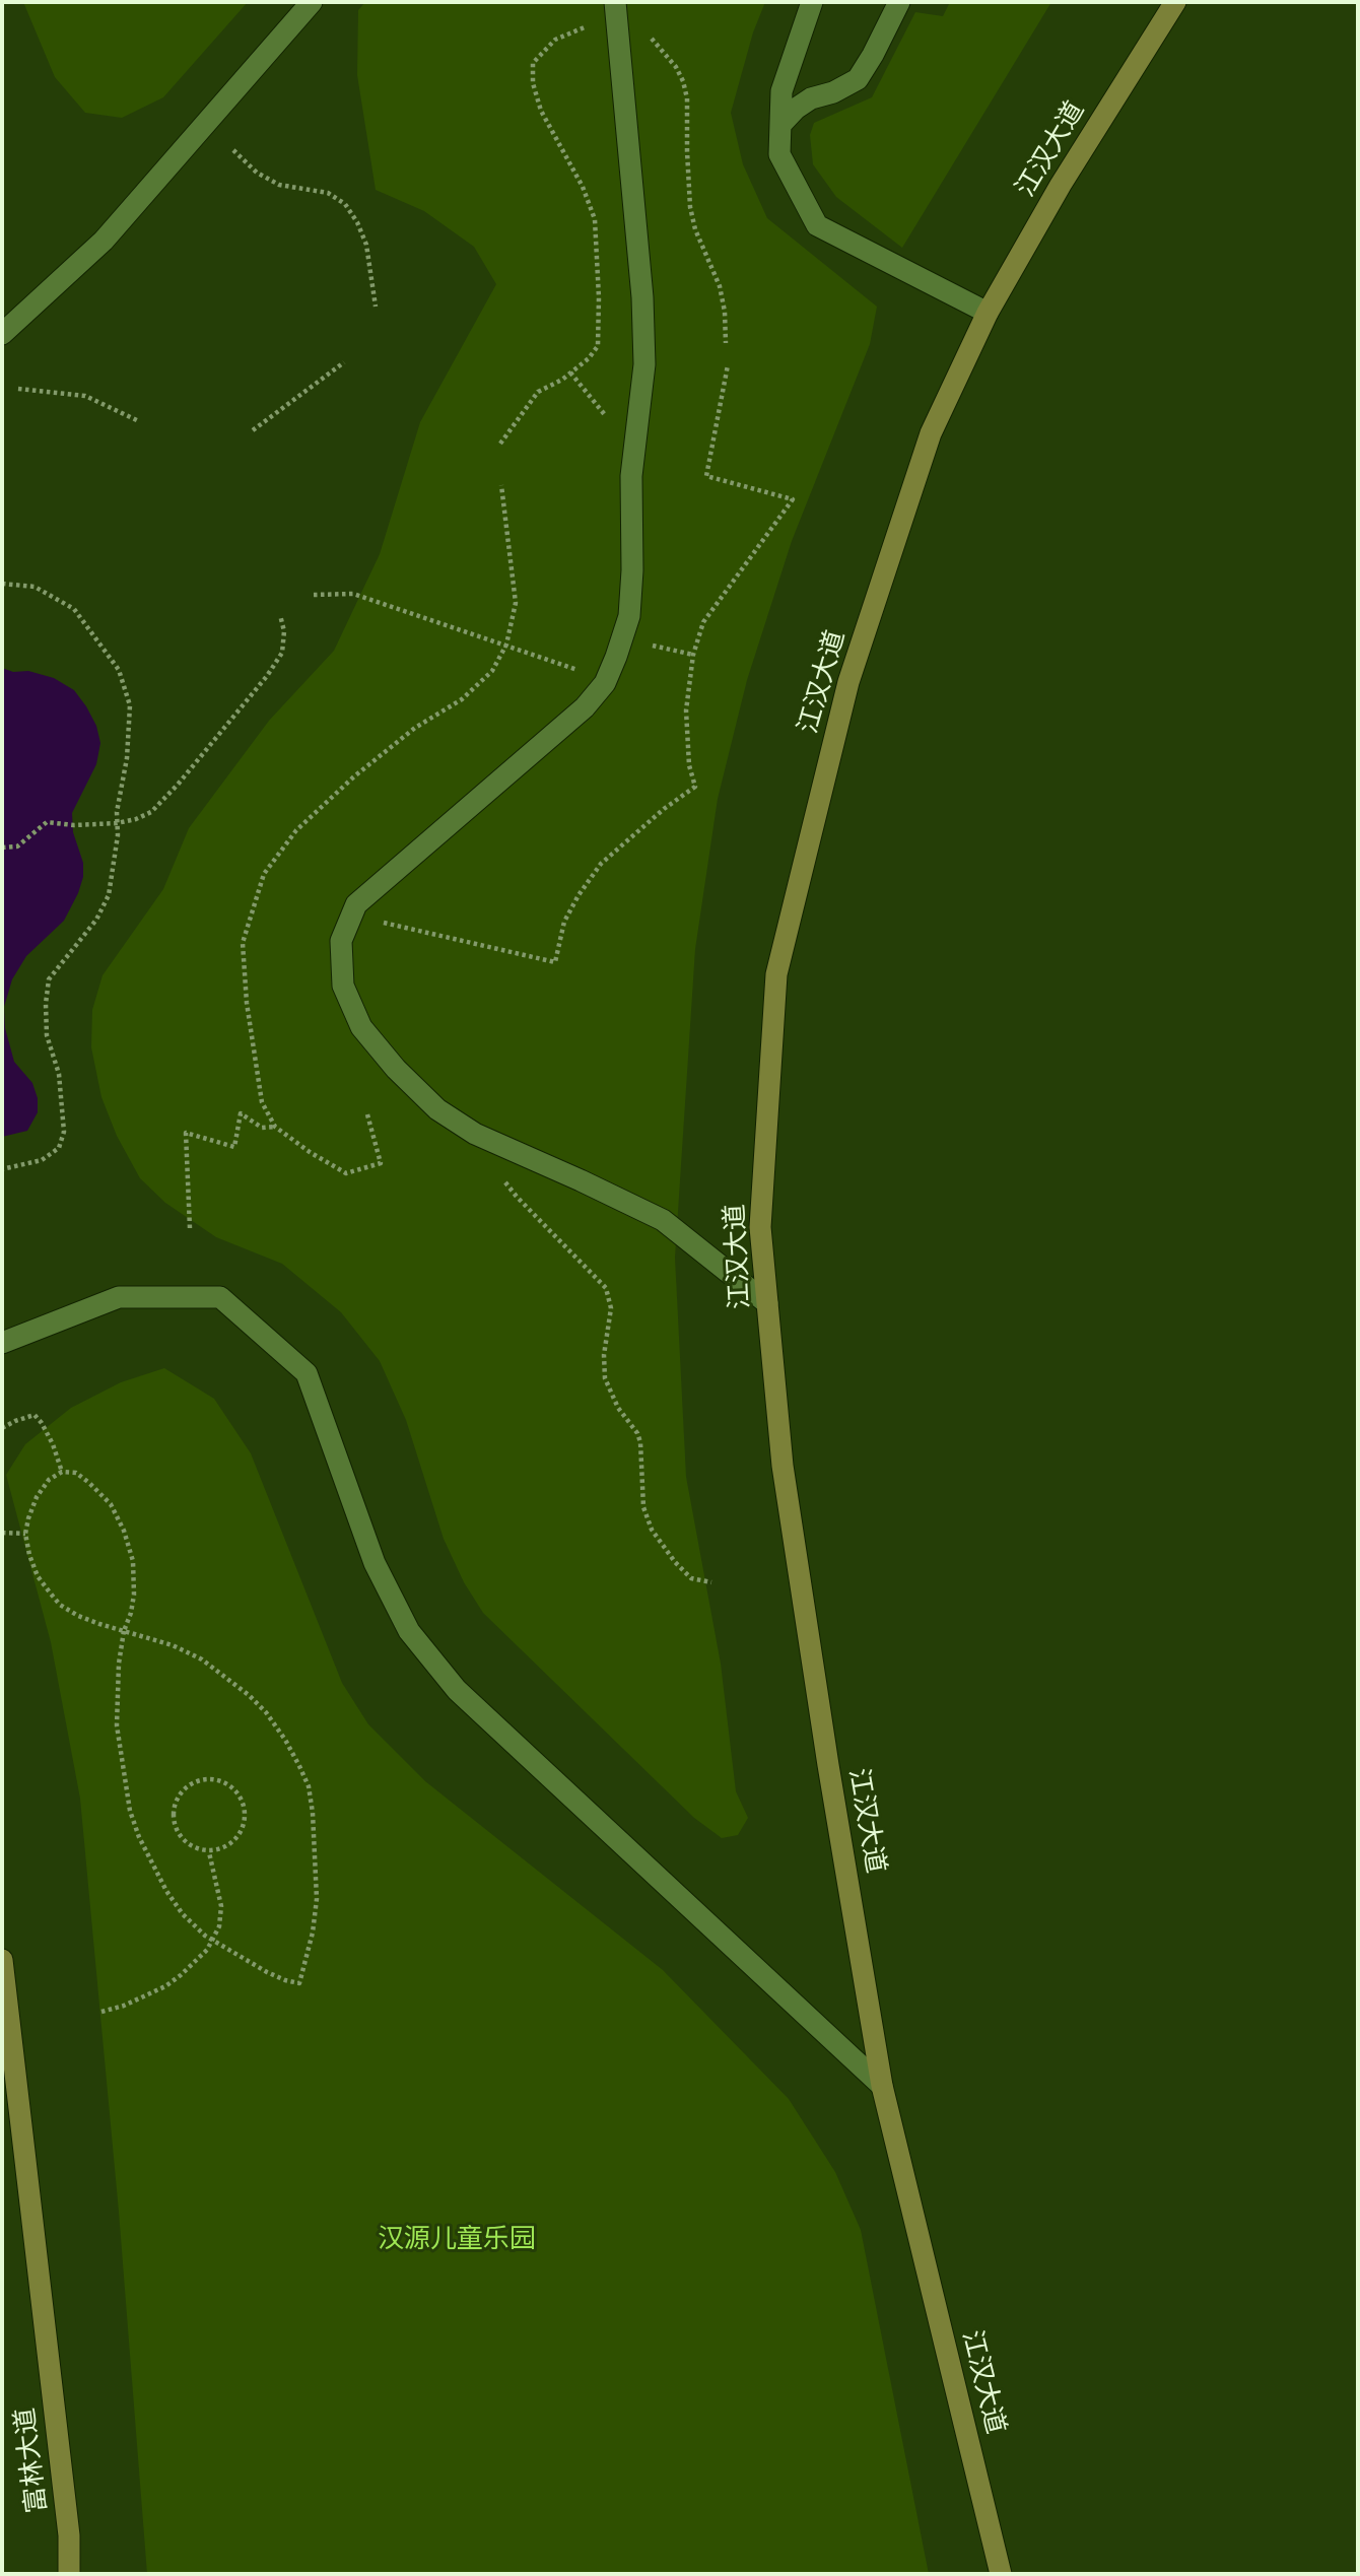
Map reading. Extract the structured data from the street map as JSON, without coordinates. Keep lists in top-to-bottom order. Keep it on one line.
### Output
{"streets":{"main road":["江汉大道","富林大道"]},"parks":["汉源儿童乐园"]}
